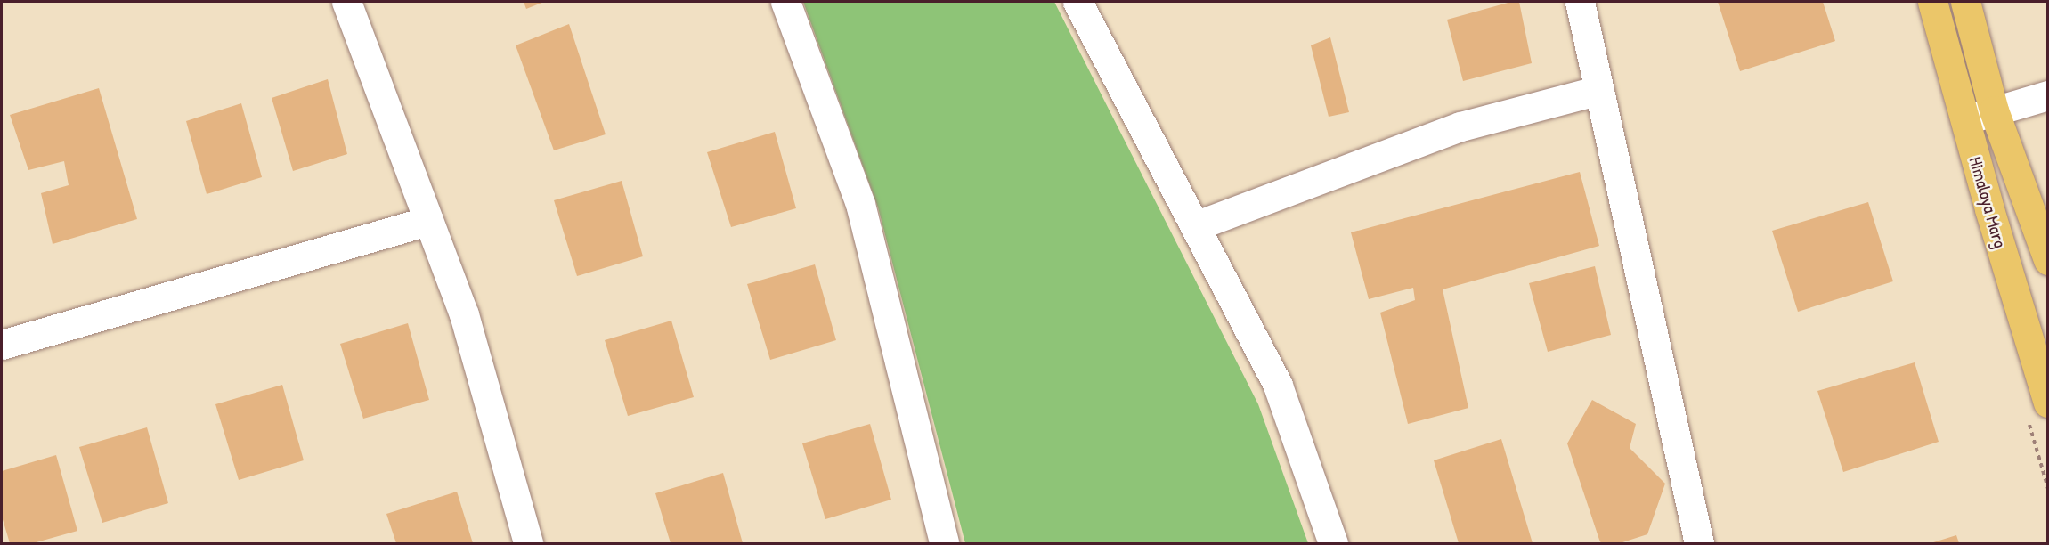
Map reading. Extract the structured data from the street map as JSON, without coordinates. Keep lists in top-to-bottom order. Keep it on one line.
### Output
{"streets":{"main road":["Himalaya Marg"]}}
